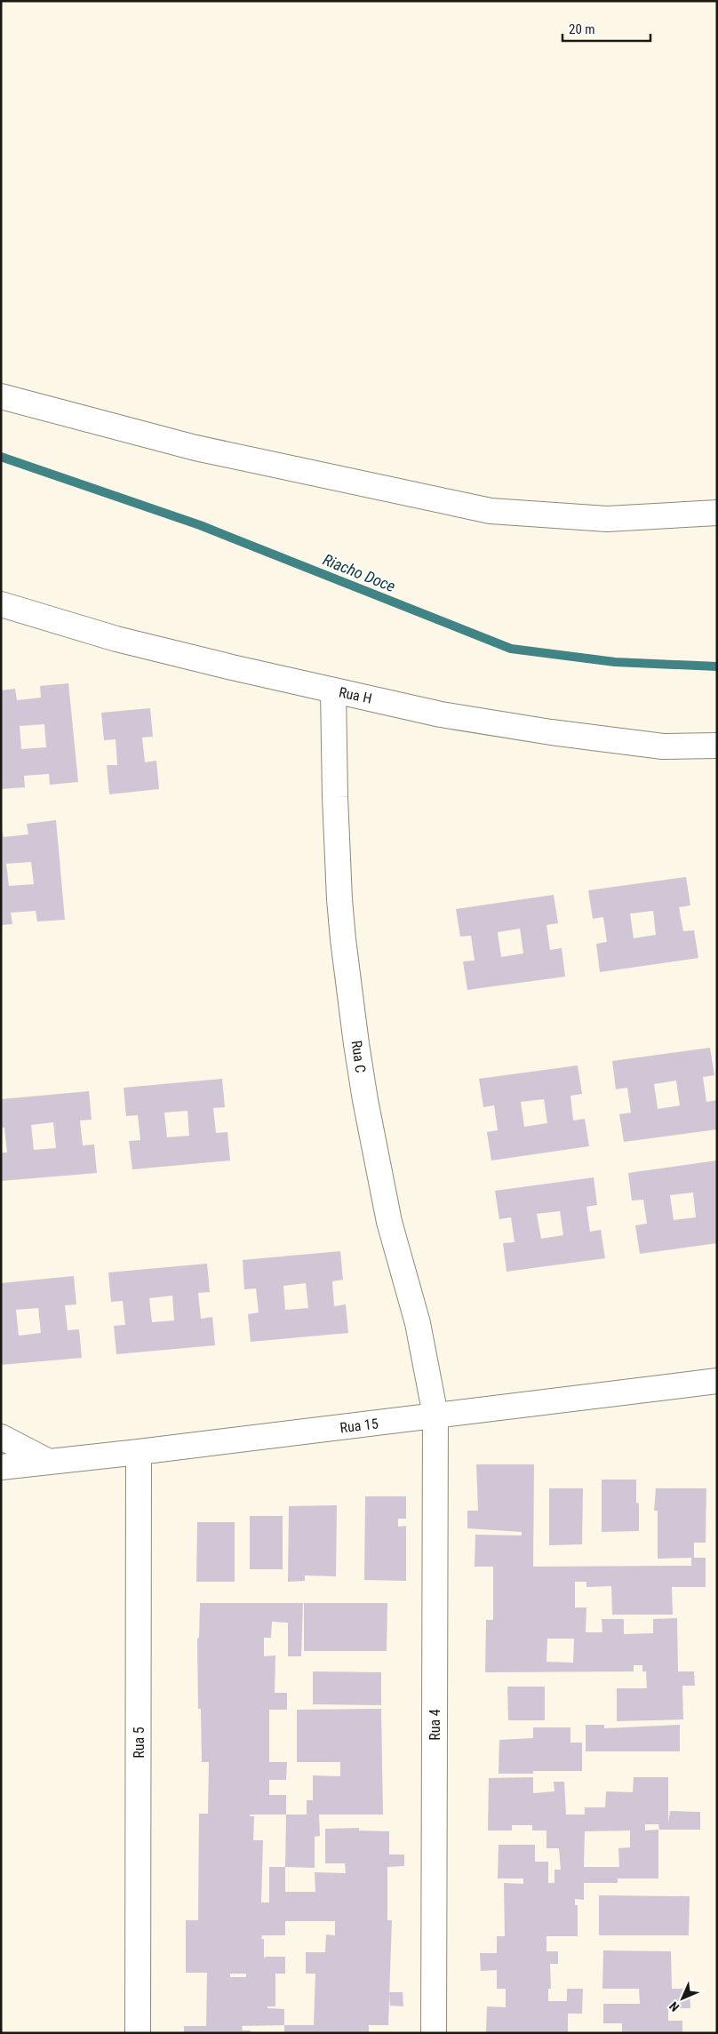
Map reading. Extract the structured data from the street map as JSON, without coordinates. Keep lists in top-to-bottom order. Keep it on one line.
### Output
{"streets":{"street":["Rua H","Rua C","Rua 15","Rua 4","Rua 5"]},"crossings":[["Rua H","Rua C"],["Rua C","Rua 15"],["Rua C","Rua 4"],["Rua 15","Rua 4"],["Rua 15","Rua 5"]],"water":["Riacho Doce"],"scale_bar":"20 m","north":"bottom left"}
